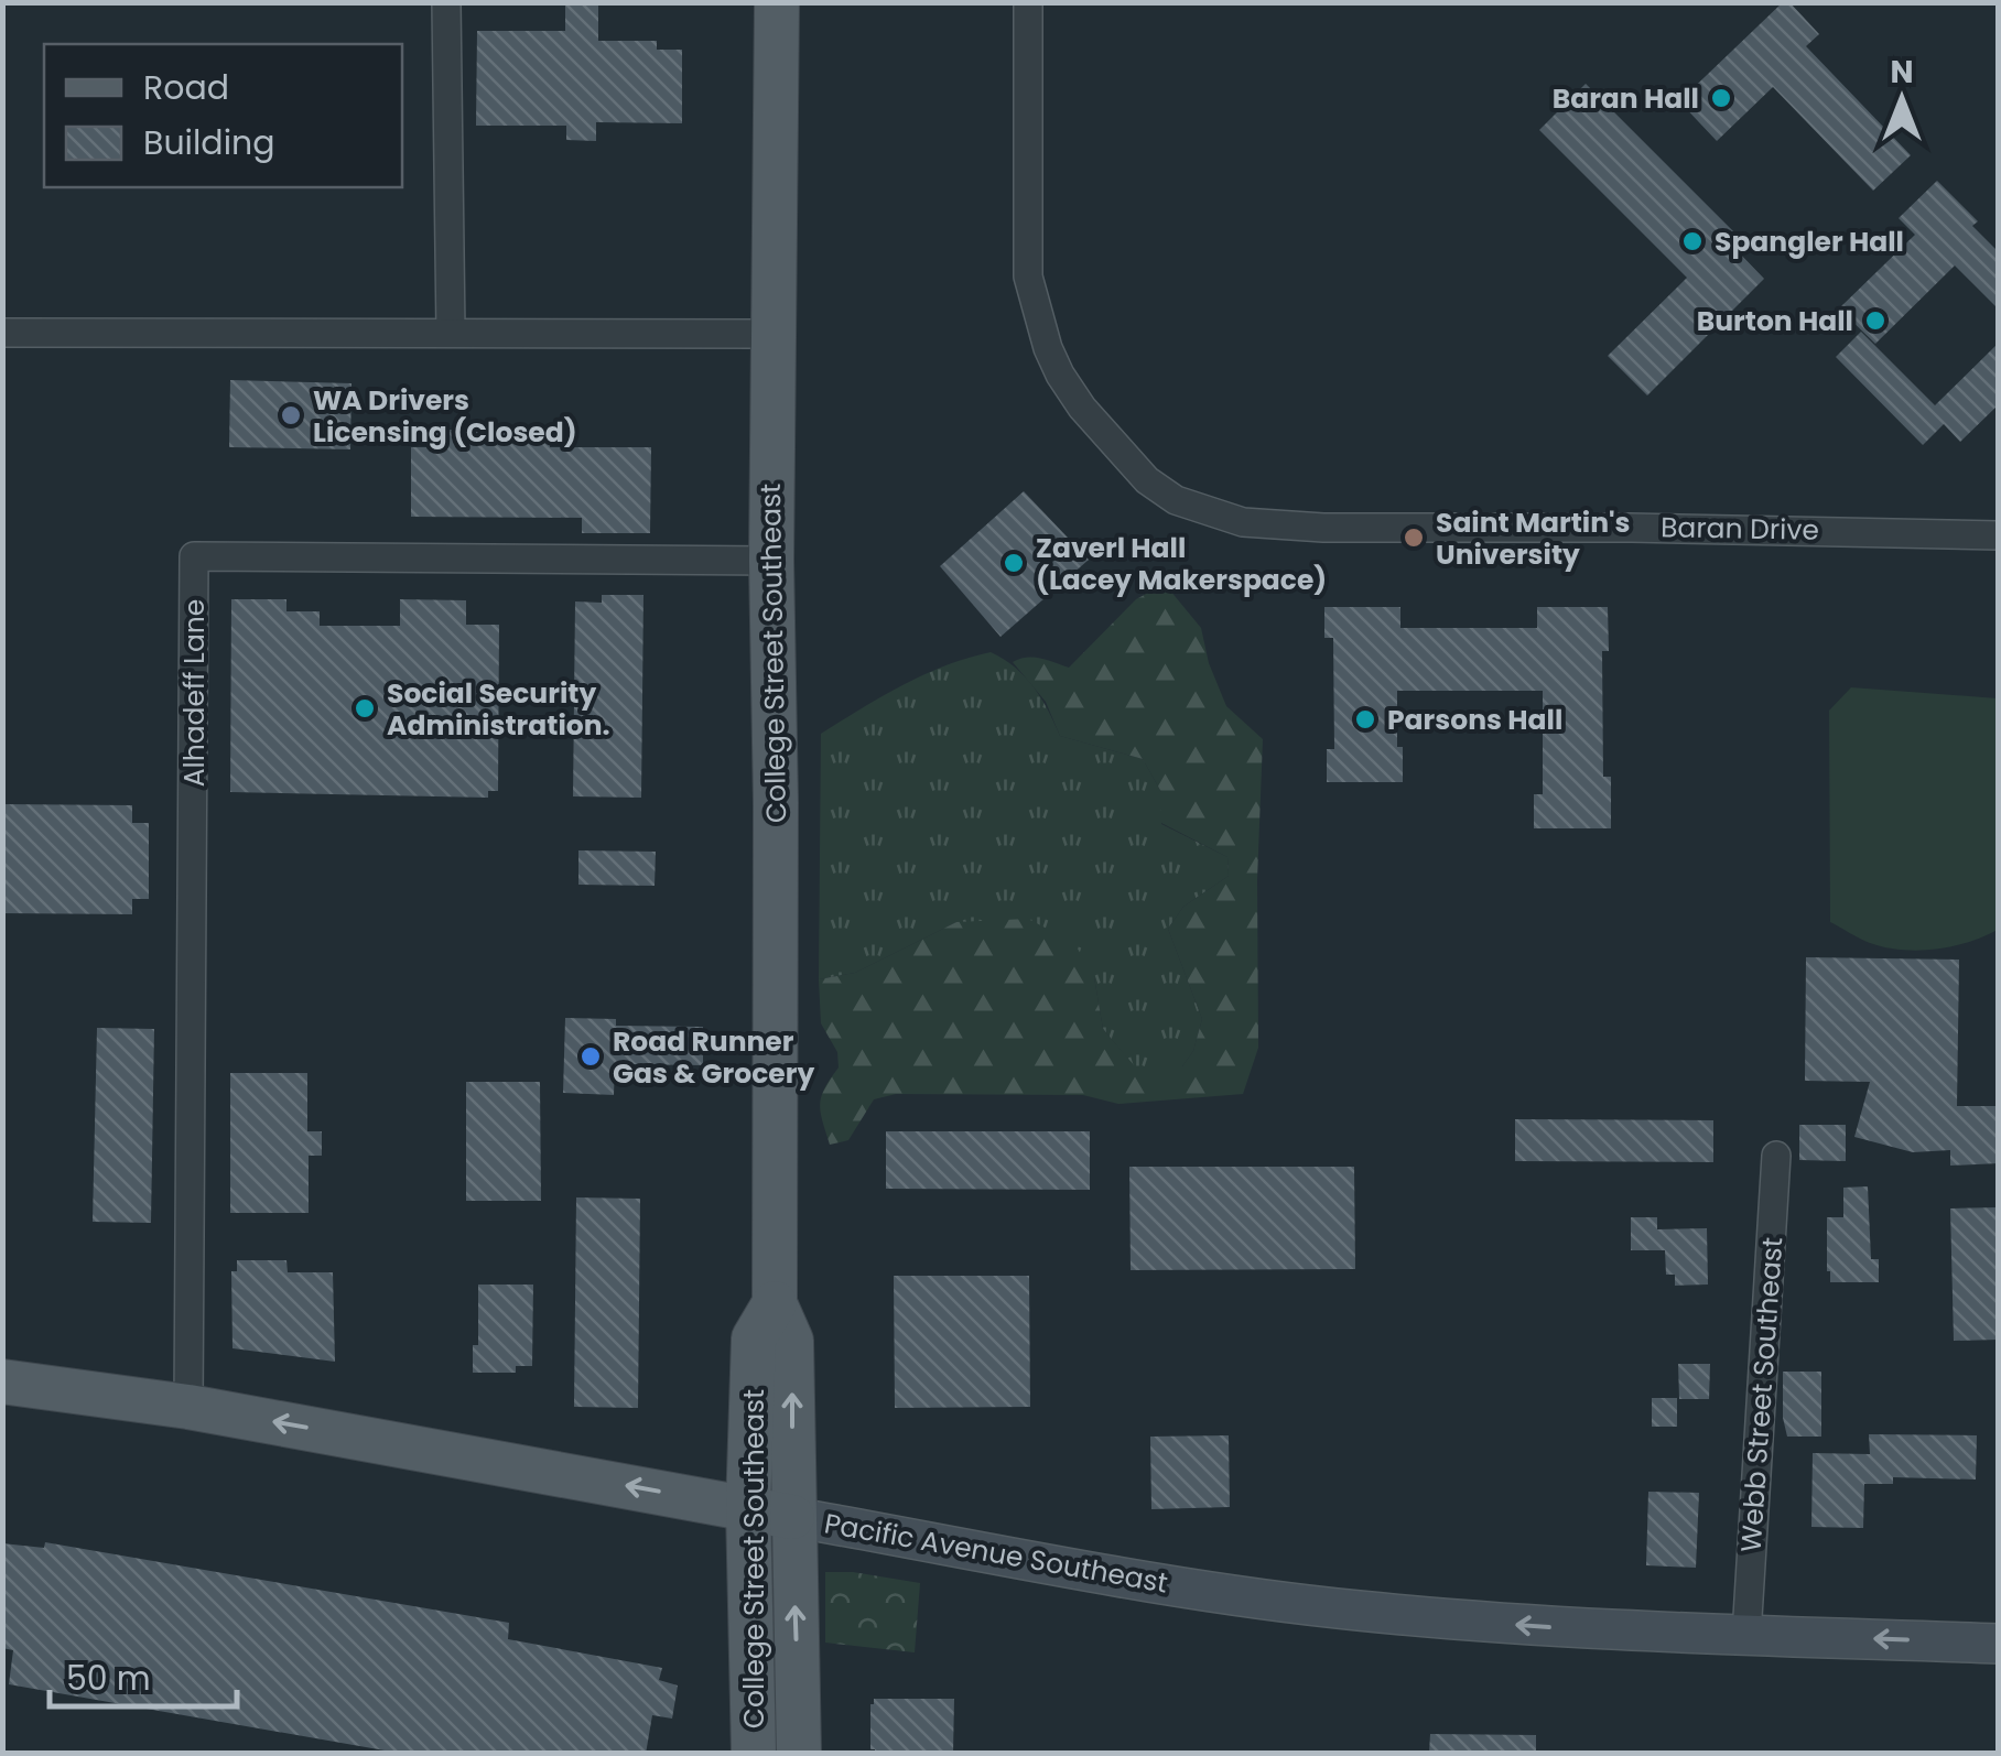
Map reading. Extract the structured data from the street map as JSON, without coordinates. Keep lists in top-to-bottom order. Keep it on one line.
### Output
{"streets":{"main road":["College Street Southeast","Pacific Avenue Southeast"],"street":["Baran Drive","Alhadeff Lane","Webb Street Southeast"]},"crossings":[["College Street Southeast","Alhadeff Lane"],["College Street Southeast","Pacific Avenue Southeast"],["Alhadeff Lane","Pacific Avenue Southeast"],["Webb Street Southeast","Pacific Avenue Southeast"]],"one_way":["Pacific Avenue Southeast"],"places":["Baran Hall","Spangler Hall","Burton Hall","WA Drivers Licensing (Closed)","Saint Martin's University","Zaverl Hall (Lacey Makerspace)","Social Security Administration.","Parsons Hall","Road Runner Gas & Grocery"],"legend":["Road","Building"],"scale_bar":"50 m","north":"top"}
